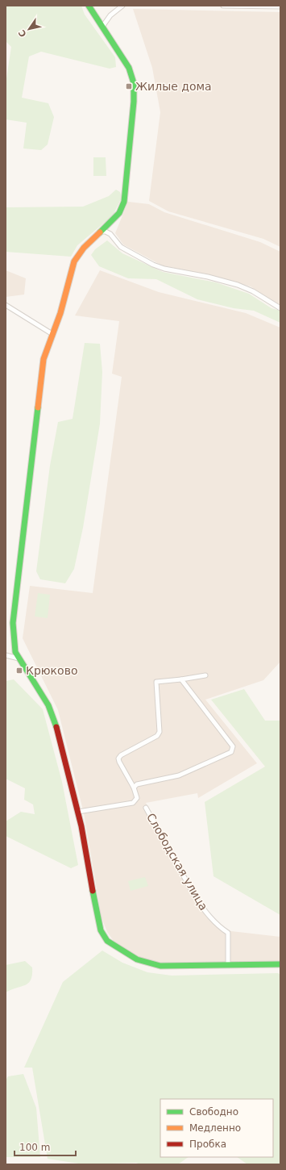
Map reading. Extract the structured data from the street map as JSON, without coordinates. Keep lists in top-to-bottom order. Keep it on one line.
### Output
{"streets":{"street":["Слободская улица"]},"places":{"transit":["Жилые дома","Крюково"]},"legend":["Свободно","Медленно","Пробка"],"scale_bar":"100 m","north":"bottom left"}
